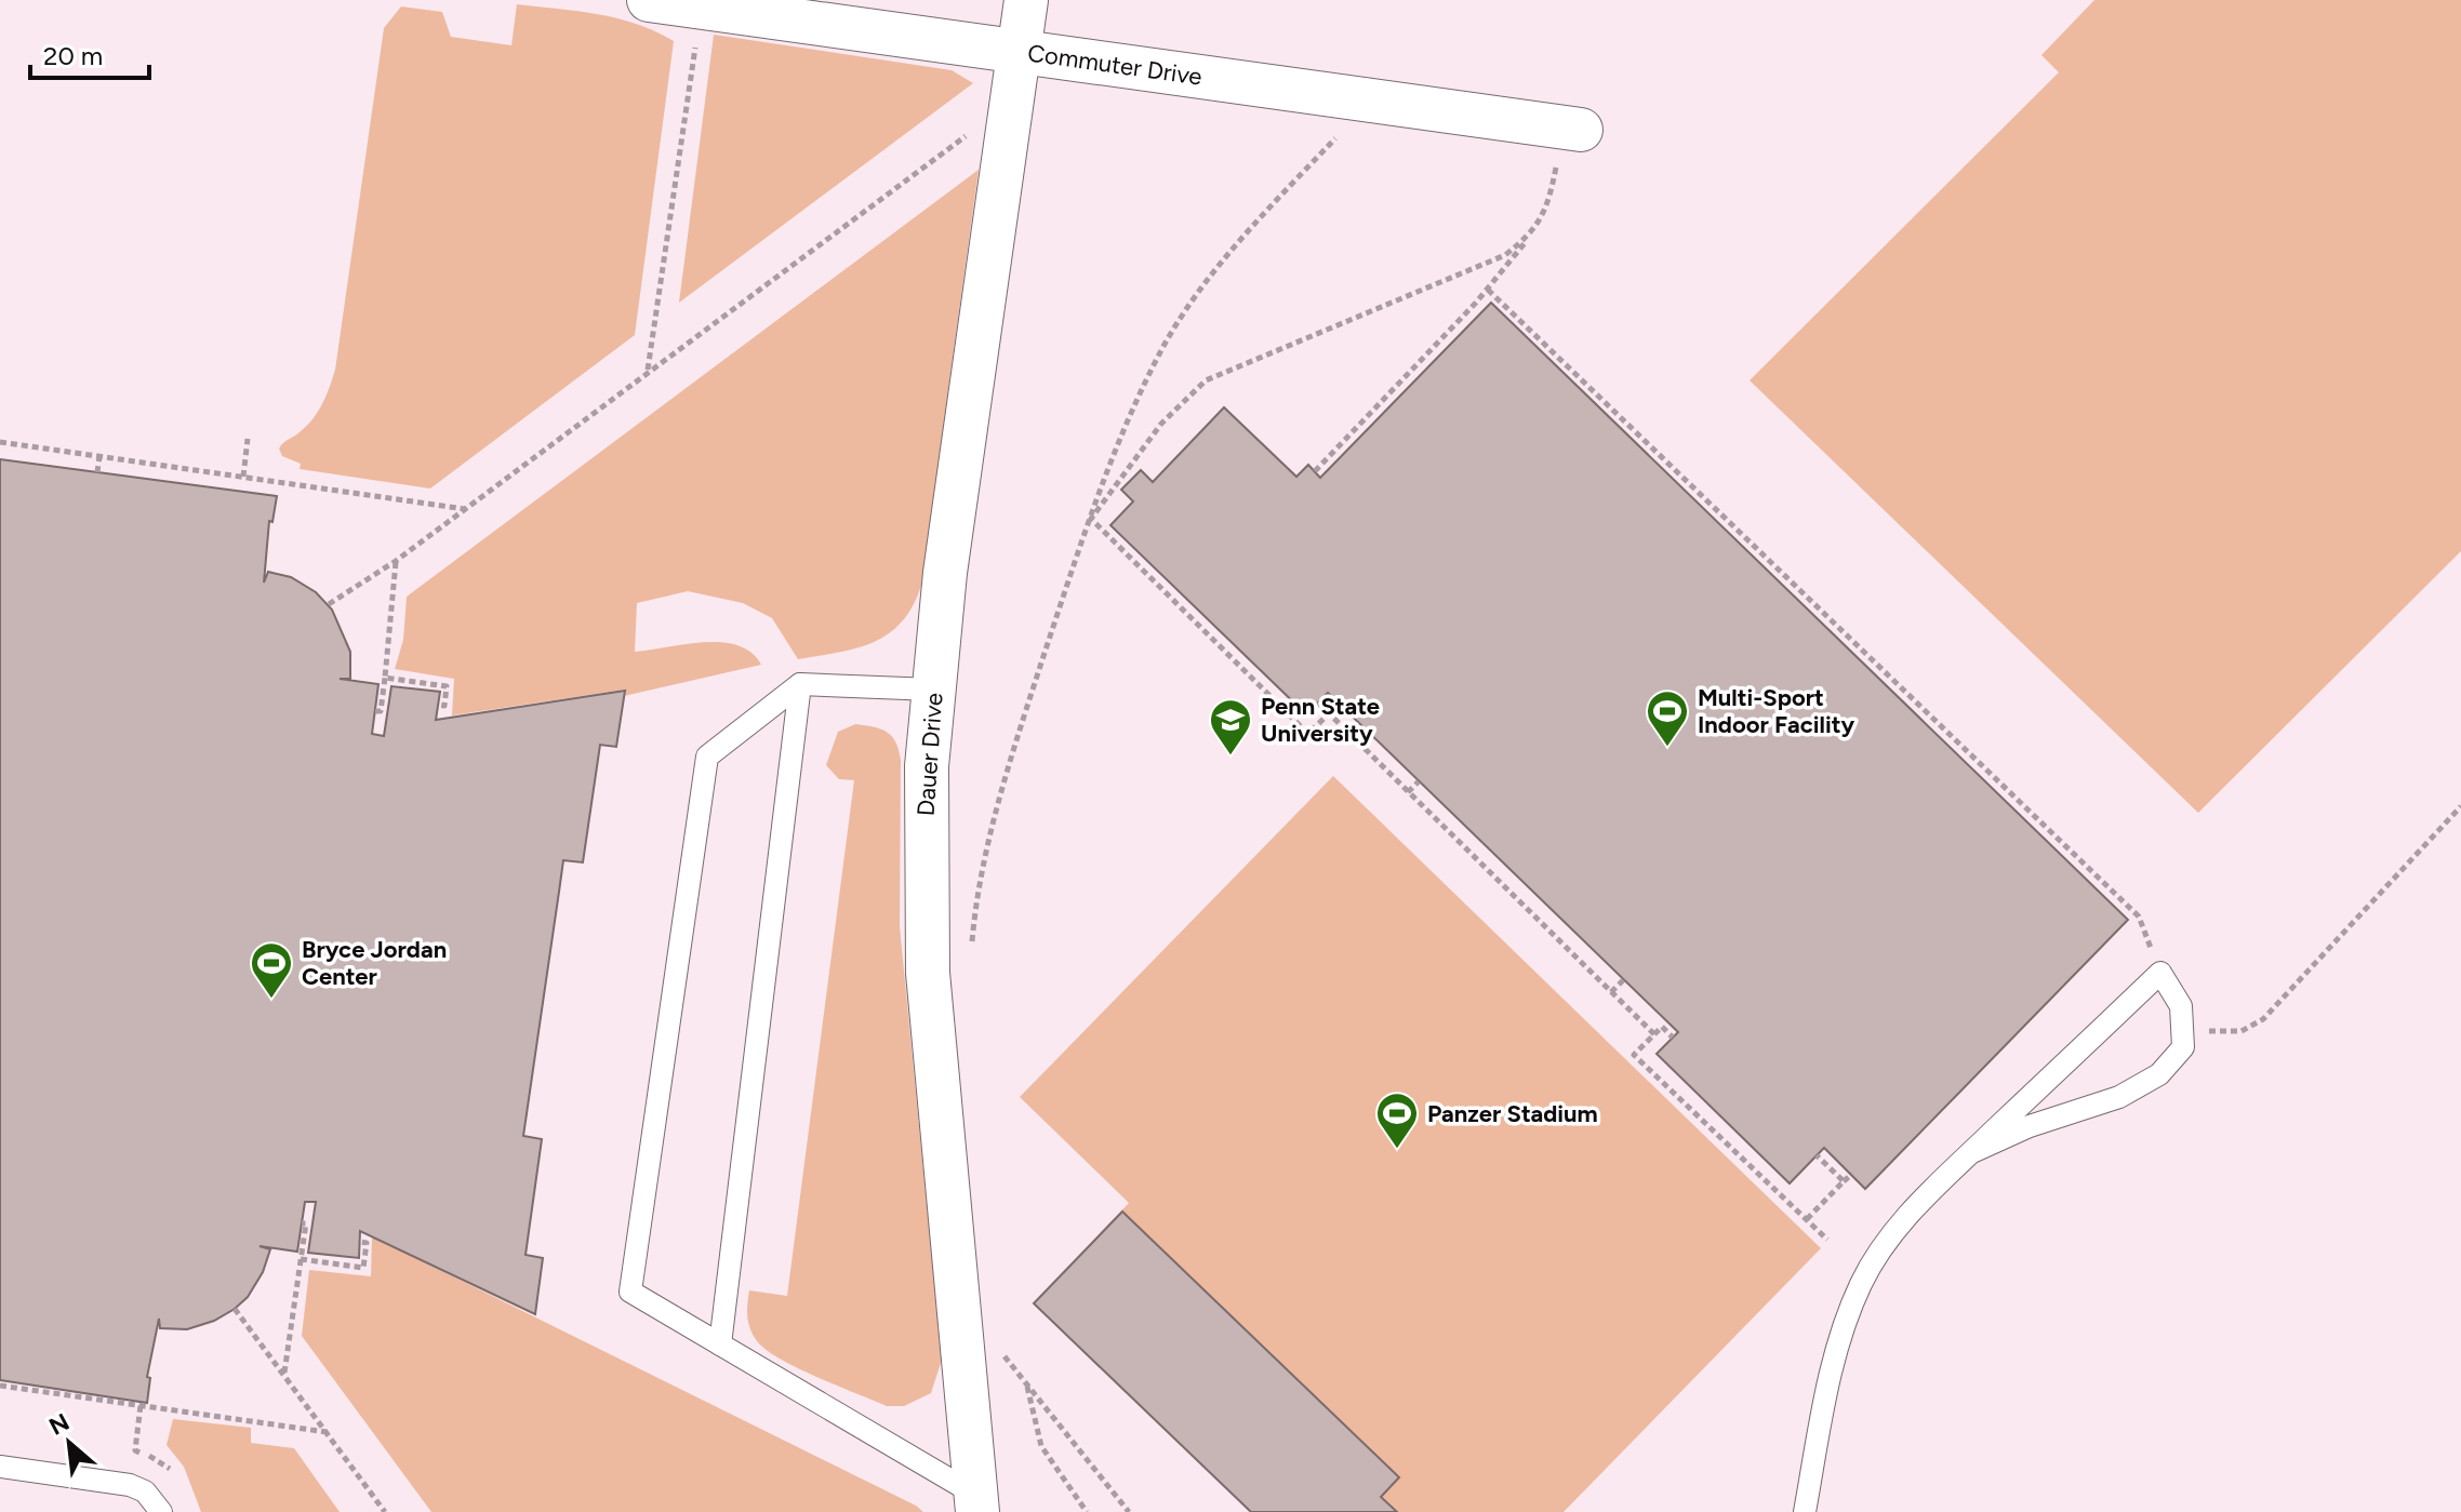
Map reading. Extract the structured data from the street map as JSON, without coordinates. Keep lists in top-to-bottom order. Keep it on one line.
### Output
{"streets":{"street":["Commuter Drive","Dauer Drive"]},"crossings":[["Commuter Drive","Dauer Drive"]],"places":{"sports":["Multi-Sport Indoor Facility","Bryce Jordan Center","Panzer Stadium"],"school or university":["Penn State University"]},"scale_bar":"20 m","north":"top left"}
